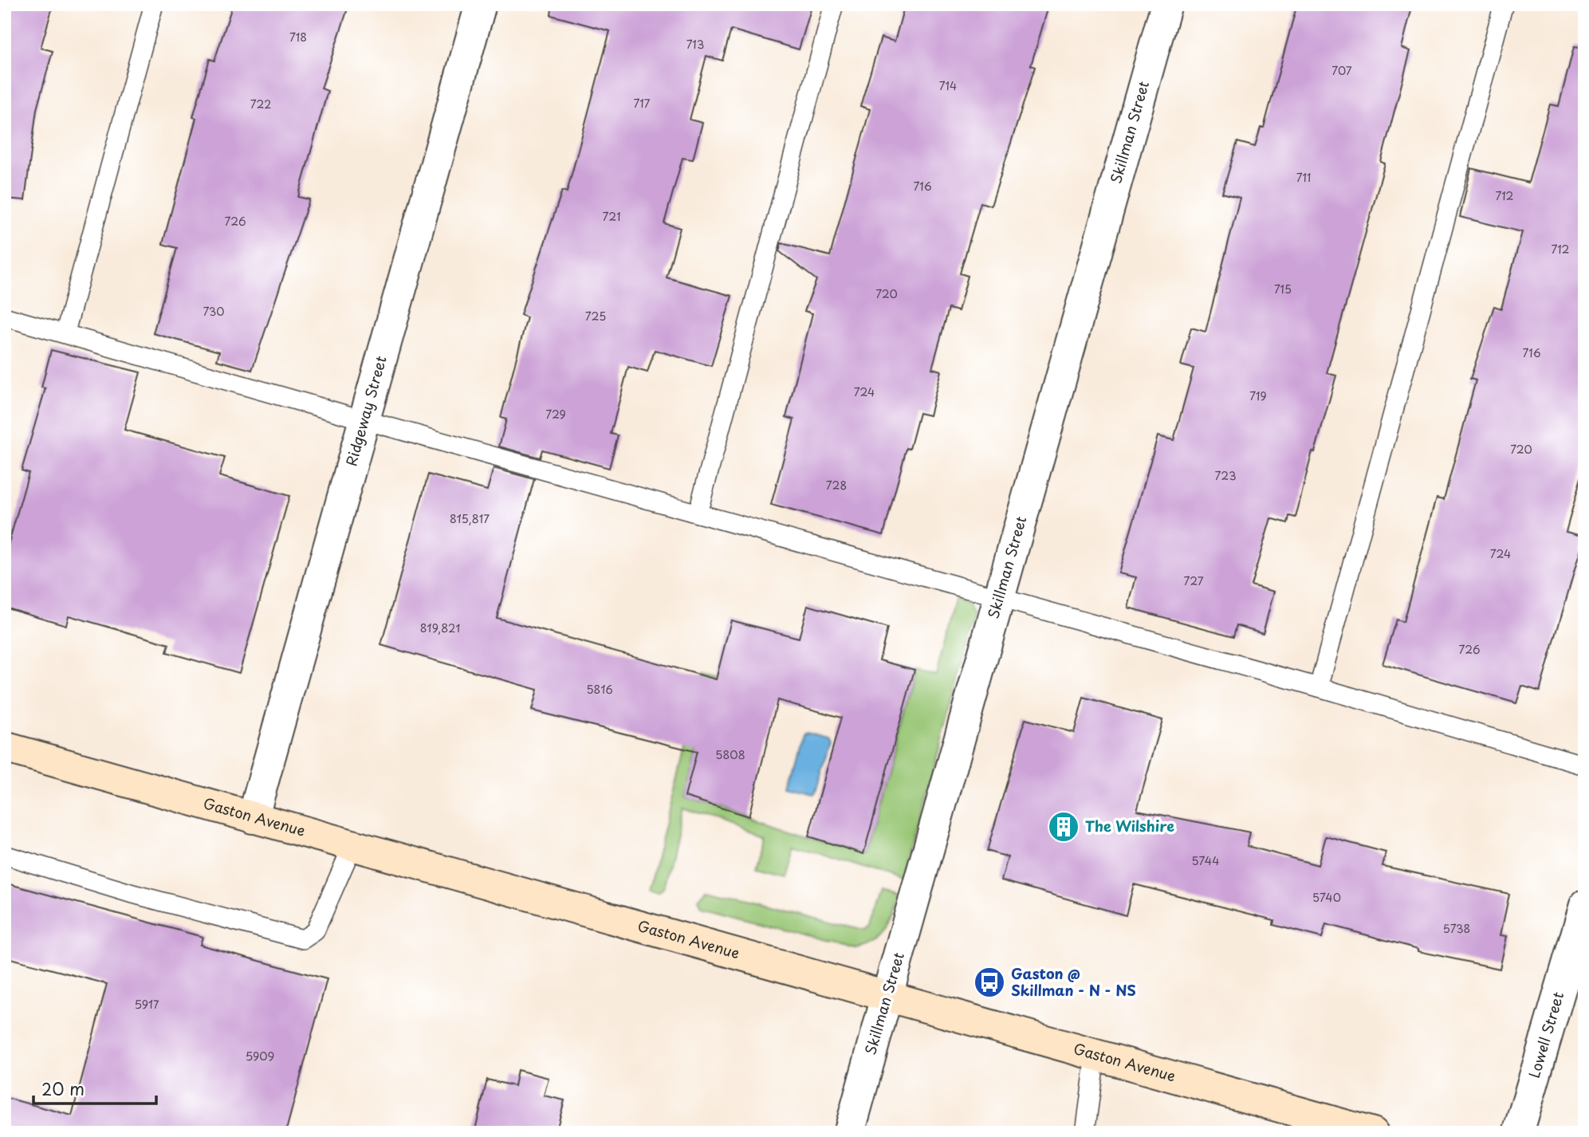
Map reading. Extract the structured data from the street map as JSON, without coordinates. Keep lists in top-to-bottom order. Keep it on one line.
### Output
{"streets":{"main road":["Gaston Avenue"],"street":["Skillman Street","Ridgeway Street","Lowell Street"]},"crossings":[["Skillman Street","Gaston Avenue"],["Ridgeway Street","Gaston Avenue"]],"places":{"building":["The Wilshire"],"bus stop":["Gaston @ Skillman - N - NS"]},"house_numbers":["718","713","707","714","717","722","711","716","712","721","726","712","715","720","730","725","716","724","719","729","720","723","728","815,817","724","727","819,821","726","5816","5808","5744","5740","5738","5917","5909"],"scale_bar":"20 m"}
